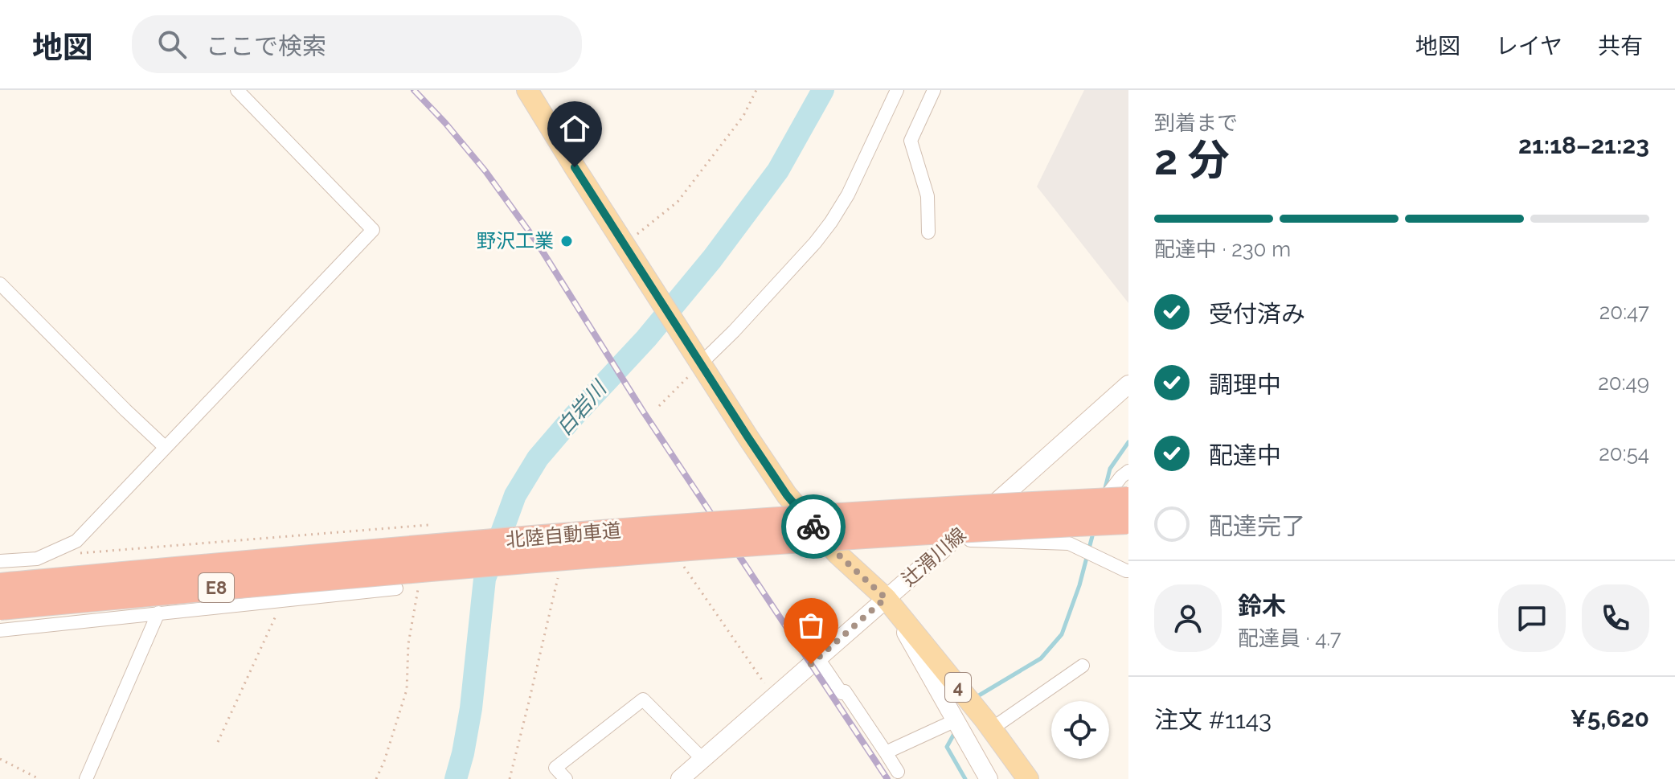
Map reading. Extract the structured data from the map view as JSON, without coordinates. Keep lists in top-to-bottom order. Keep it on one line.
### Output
{"streets":{"highway":["北陸自動車道","E8"],"main road":["辻滑川線","4"]},"crossings":[["辻滑川線","4"]],"water":["白岩川"],"places":["野沢工業"],"page":{"header":"地図","search":"ここで検索","nav":["地図","レイヤ","共有"],"heading":["2 分","到着まで","21:18–21:23"],"panel":["鈴木","配達員 · 4.7","注文 #1143","¥5,620"],"bar":"配達中 · 230 m","list":[["受付済み","20:47"],["調理中","20:49"],["配達中","20:54"],"配達完了"]}}
